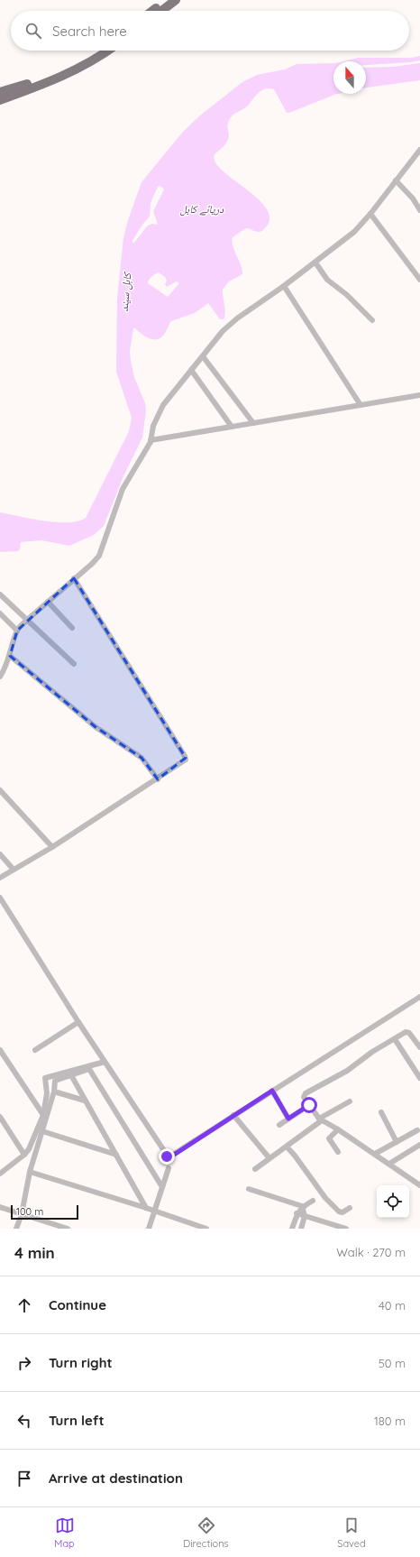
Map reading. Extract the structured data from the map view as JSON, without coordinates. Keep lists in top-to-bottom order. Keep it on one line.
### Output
{"water":["دریائے کابل","کابل سيند"],"scale_bar":"100 m","north":"top","page":{"search":"Search here","scale":"100 m","heading":["4 min","Walk · 270 m"],"list":[["Continue","40 m"],["Turn right","50 m"],["Turn left","180 m"],"Arrive at destination"],"nav":["Map","Directions","Saved"]}}
